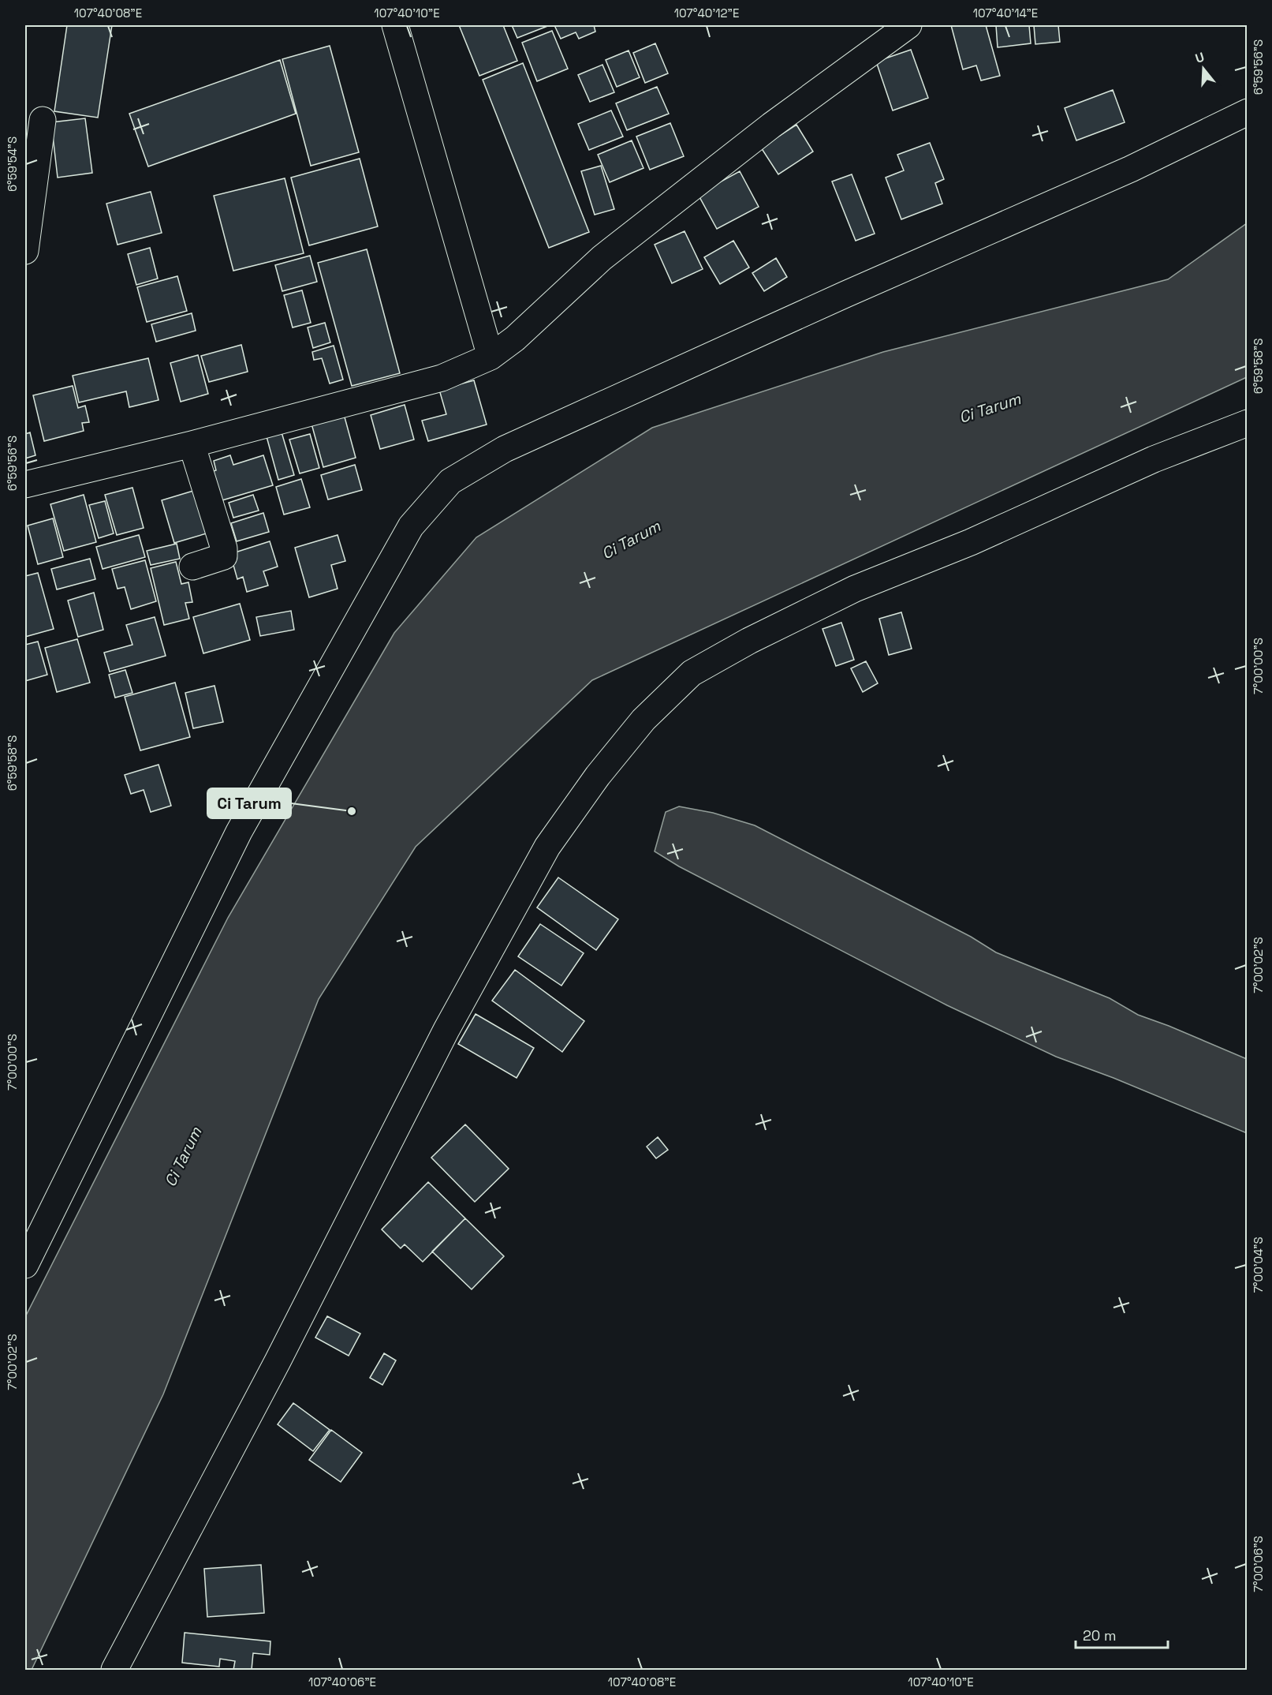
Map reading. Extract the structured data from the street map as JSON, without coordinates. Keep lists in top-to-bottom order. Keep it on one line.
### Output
{"water":["Ci Tarum"],"places":["Ci Tarum"],"scale_bar":"20 m","north":"top","coordinates":["107°40'08\"E","107°40'10\"E","107°40'12\"E","107°40'14\"E","6°59'56\"S","6°59'54\"S","6°59'58\"S","7°00'00\"S","7°00'02\"S","7°00'04\"S","7°00'06\"S","107°40'06\"E"]}
